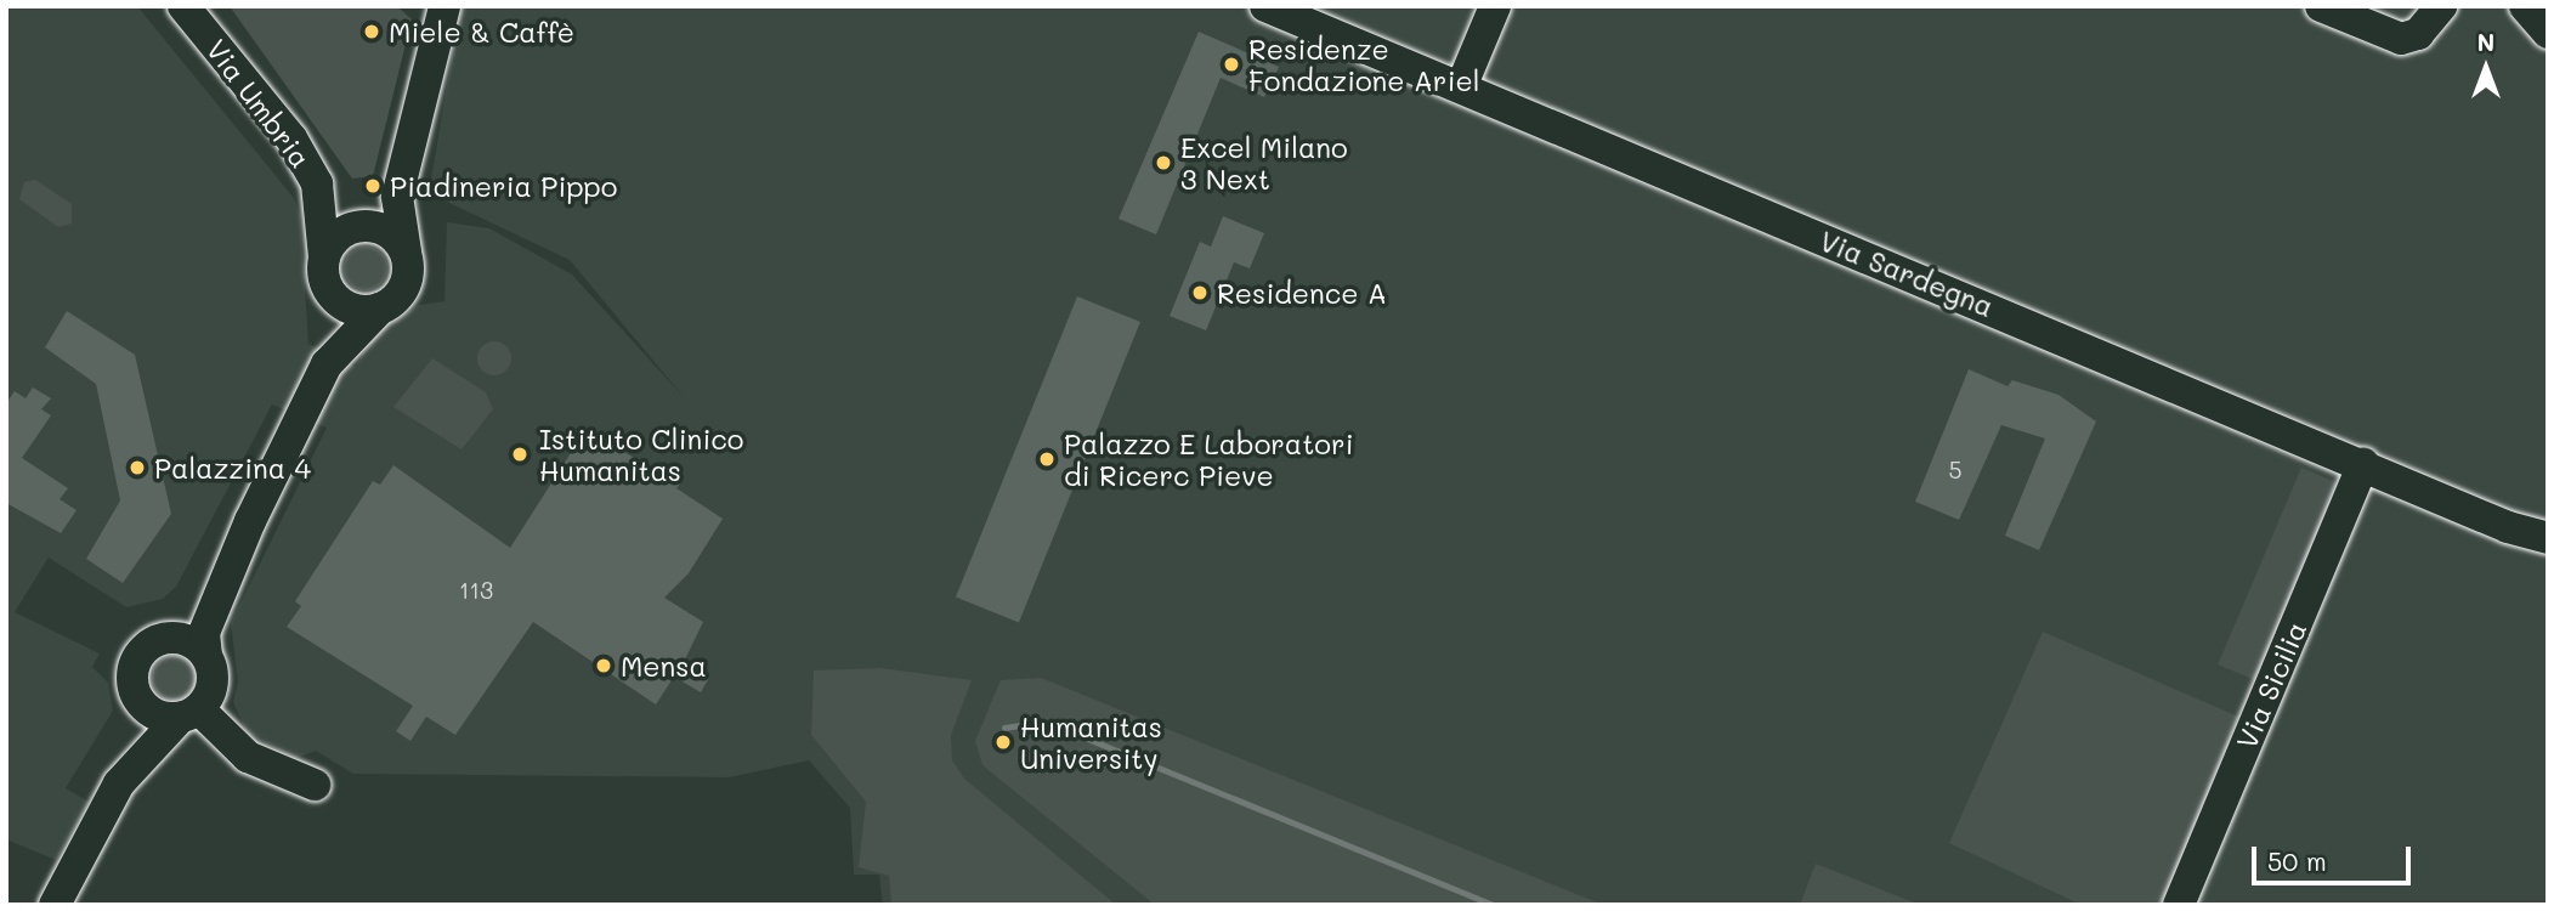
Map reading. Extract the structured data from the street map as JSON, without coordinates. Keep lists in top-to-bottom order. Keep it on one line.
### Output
{"streets":{"street":["Via Umbria","Via Sardegna","Via Sicilia"]},"crossings":[["Via Sardegna","Via Sicilia"]],"places":["Miele & Caffè","Residenze Fondazione Ariel","Excel Milano 3 Next","Piadineria Pippo","Residence A","Istituto Clinico Humanitas","Palazzo E Laboratori di Ricerc Pieve","Palazzina 4","Mensa","Humanitas University"],"house_numbers":["5","113"],"scale_bar":"50 m","north":"top"}
